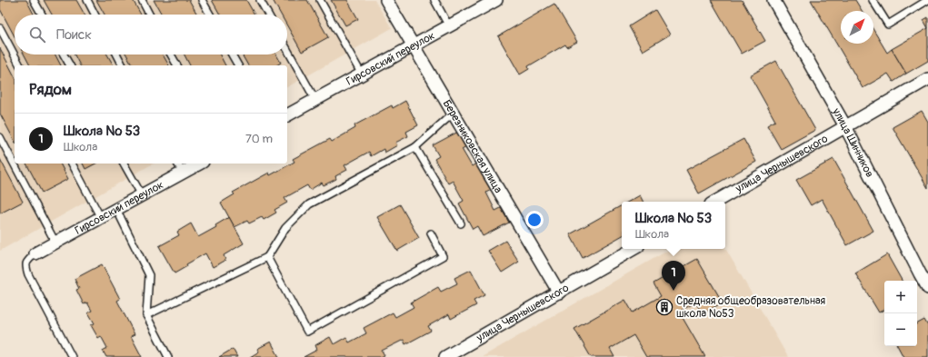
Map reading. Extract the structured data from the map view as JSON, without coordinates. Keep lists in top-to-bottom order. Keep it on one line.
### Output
{"streets":{"street":["Гирсовский переулок","улица Шинников","Березниковская улица","улица Чернышевского"]},"crossings":[["Гирсовский переулок","Березниковская улица"],["улица Шинников","улица Чернышевского"],["Березниковская улица","улица Чернышевского"]],"places":{"building":["Средняя общеобразовательная школа №53"]},"north":"top right","page":{"search":"Поиск","heading":"Рядом","list":[{"mark":"1","name":"Школа № 53","note":"Школа","value":"70 m"}],"popup":["Школа № 53","Школа"],"pins":"1","map_buttons":["+","−"]}}
